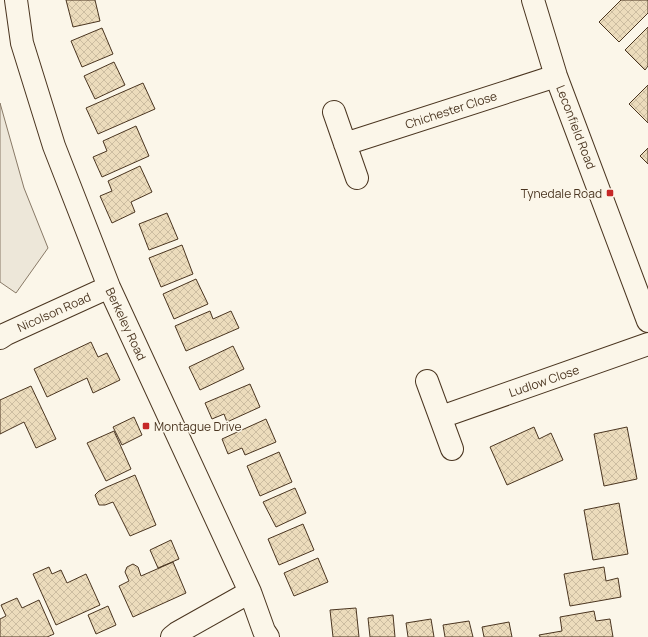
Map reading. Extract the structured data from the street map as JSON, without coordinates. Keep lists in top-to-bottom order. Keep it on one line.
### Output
{"streets":{"street":["Chichester Close","Leconfield Road","Nicolson Road","Berkeley Road","Ludlow Close"]},"crossings":[["Chichester Close","Leconfield Road"],["Nicolson Road","Berkeley Road"]],"places":{"transit":["Tynedale Road","Montague Drive"]}}
